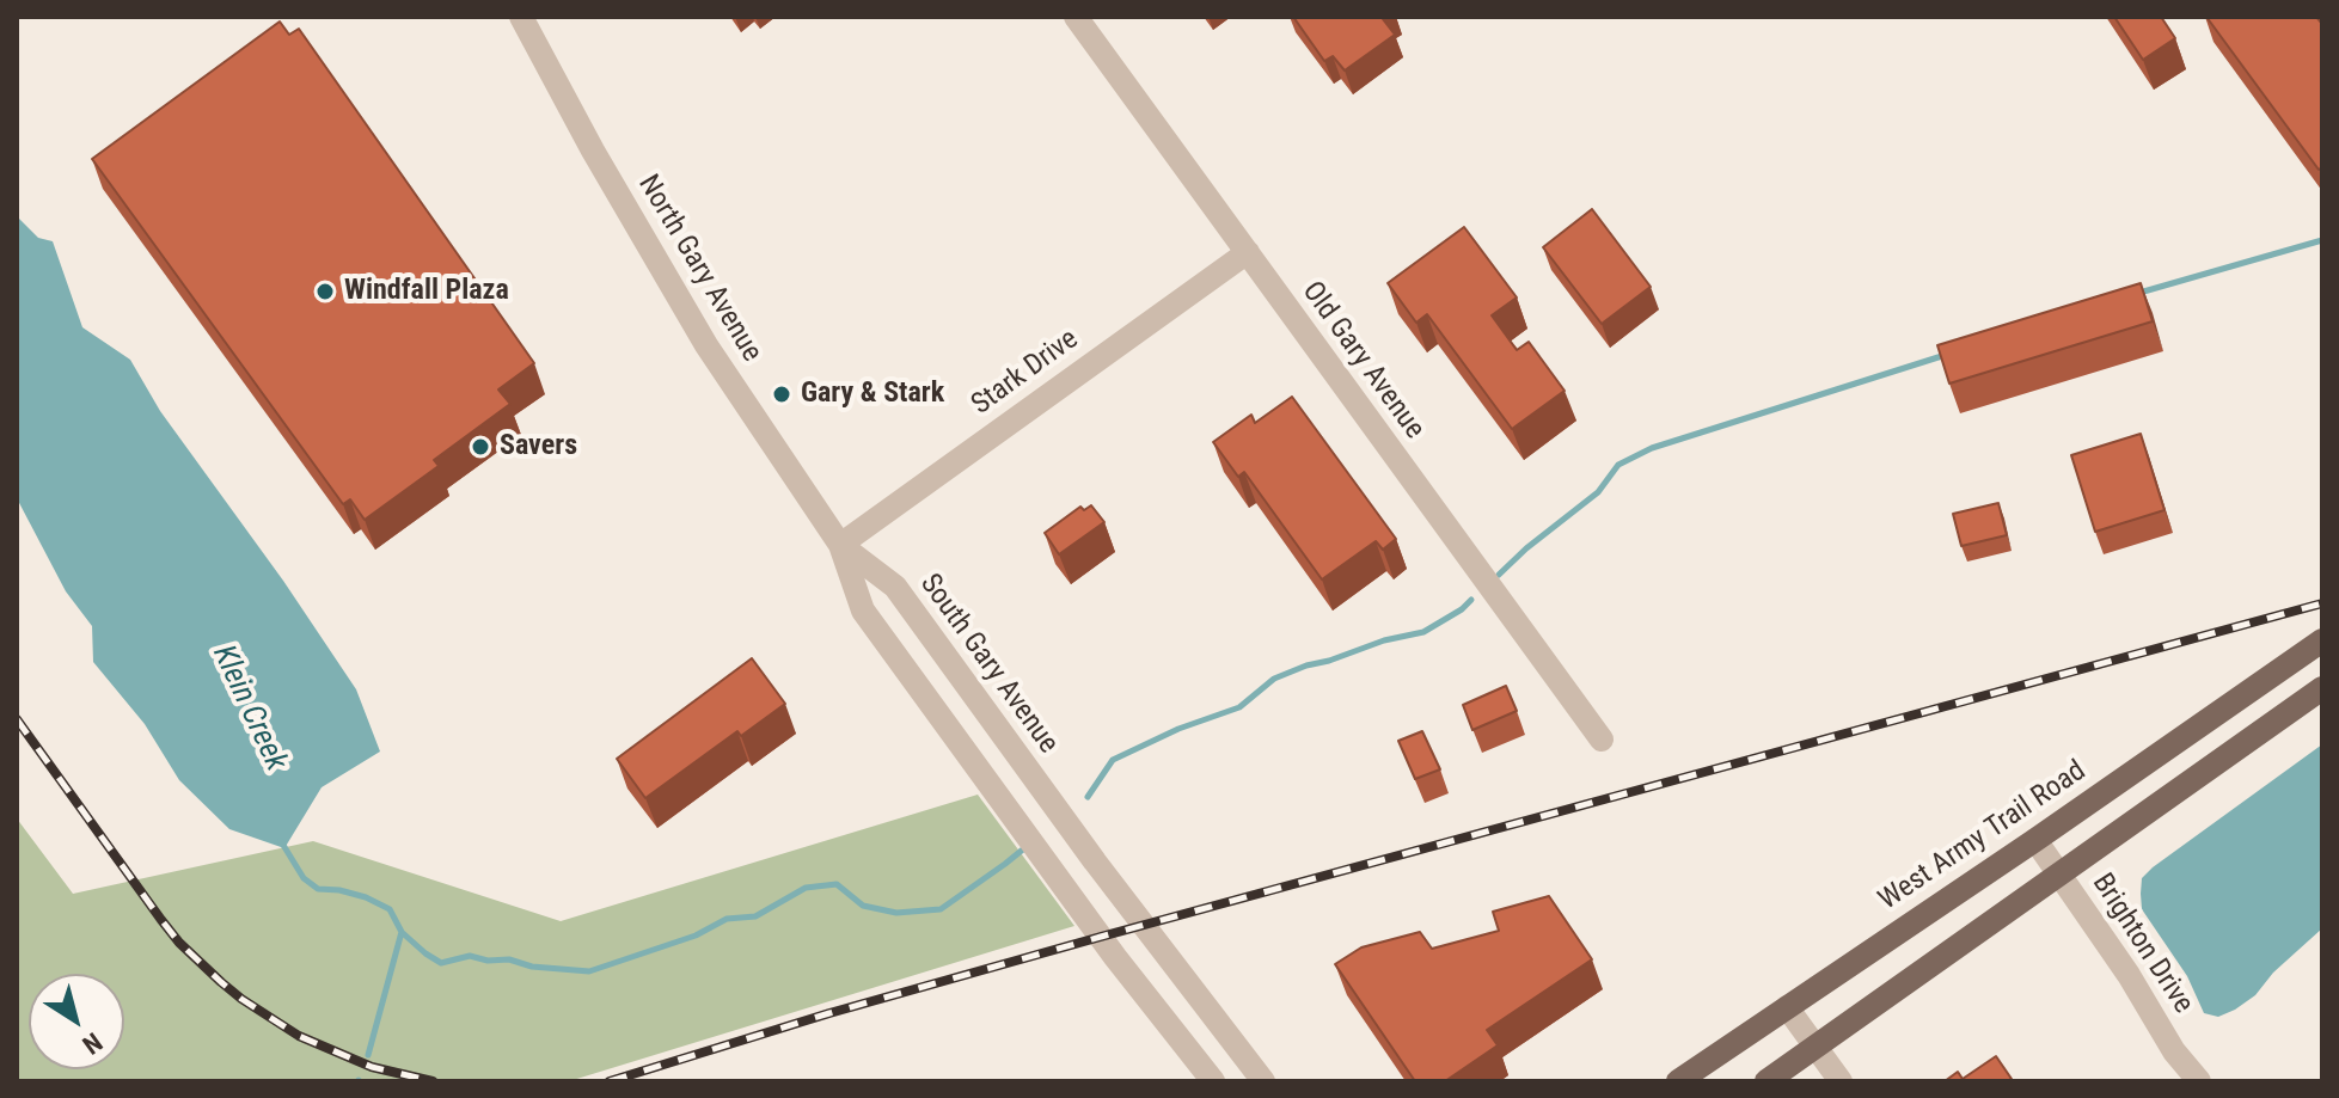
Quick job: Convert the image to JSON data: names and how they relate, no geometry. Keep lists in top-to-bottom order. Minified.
{"streets":{"main road":["West Army Trail Road"],"street":["North Gary Avenue","Old Gary Avenue","Stark Drive","South Gary Avenue","Brighton Drive"]},"crossings":[["North Gary Avenue","Stark Drive"],["North Gary Avenue","South Gary Avenue"],["Old Gary Avenue","Stark Drive"],["Stark Drive","South Gary Avenue"],["West Army Trail Road","Brighton Drive"]],"water":["Klein Creek"],"places":["Windfall Plaza","Gary & Stark","Savers"],"north":"bottom right"}
